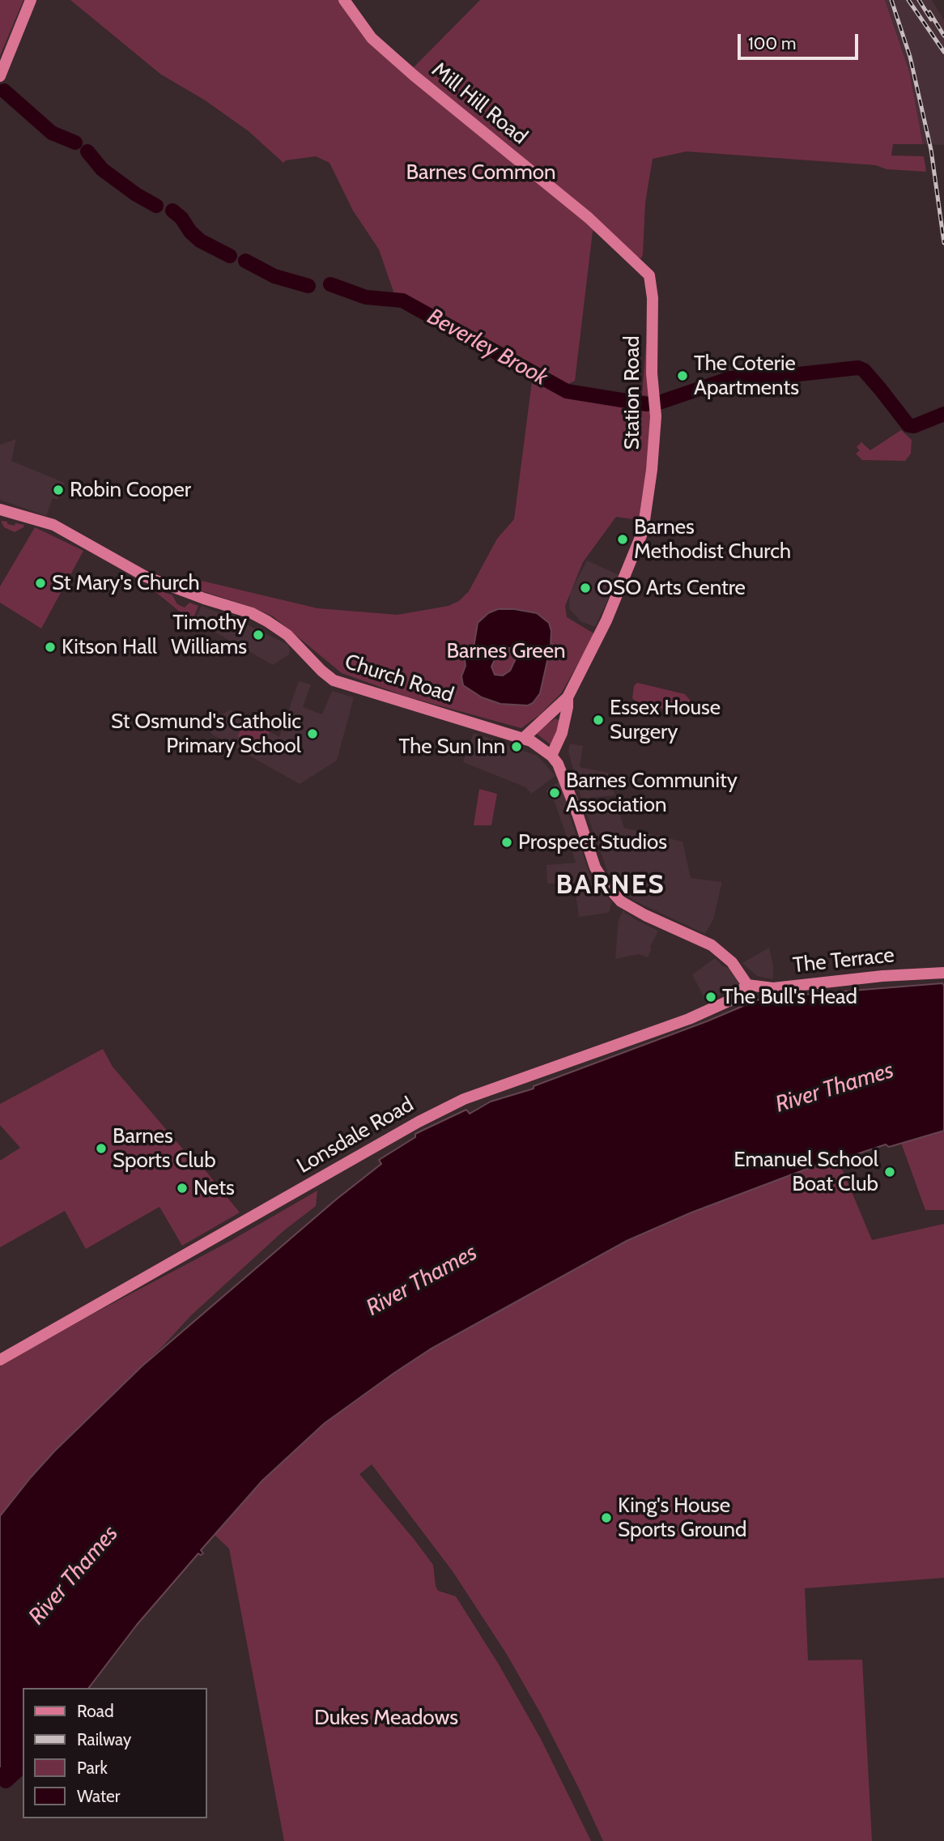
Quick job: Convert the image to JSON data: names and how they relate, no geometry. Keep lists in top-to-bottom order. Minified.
{"streets":{"main road":["Mill Hill Road","Station Road","Church Road","The Terrace","Lonsdale Road"]},"crossings":[["Mill Hill Road","Station Road"],["Station Road","Church Road"],["The Terrace","Lonsdale Road"]],"districts":["BARNES"],"water":["Beverley Brook","River Thames"],"parks":["Barnes Common","Barnes Green","Dukes Meadows"],"places":["The Coterie Apartments","Robin Cooper","Barnes Methodist Church","St Mary's Church","OSO Arts Centre","Timothy Williams","Kitson Hall","Essex House Surgery","St Osmund's Catholic Primary School","The Sun Inn","Barnes Community Association","Prospect Studios","The Bull's Head","Barnes Sports Club","Emanuel School Boat Club","Nets","King's House Sports Ground"],"legend":["Road","Railway","Park","Water"],"scale_bar":"100 m"}
